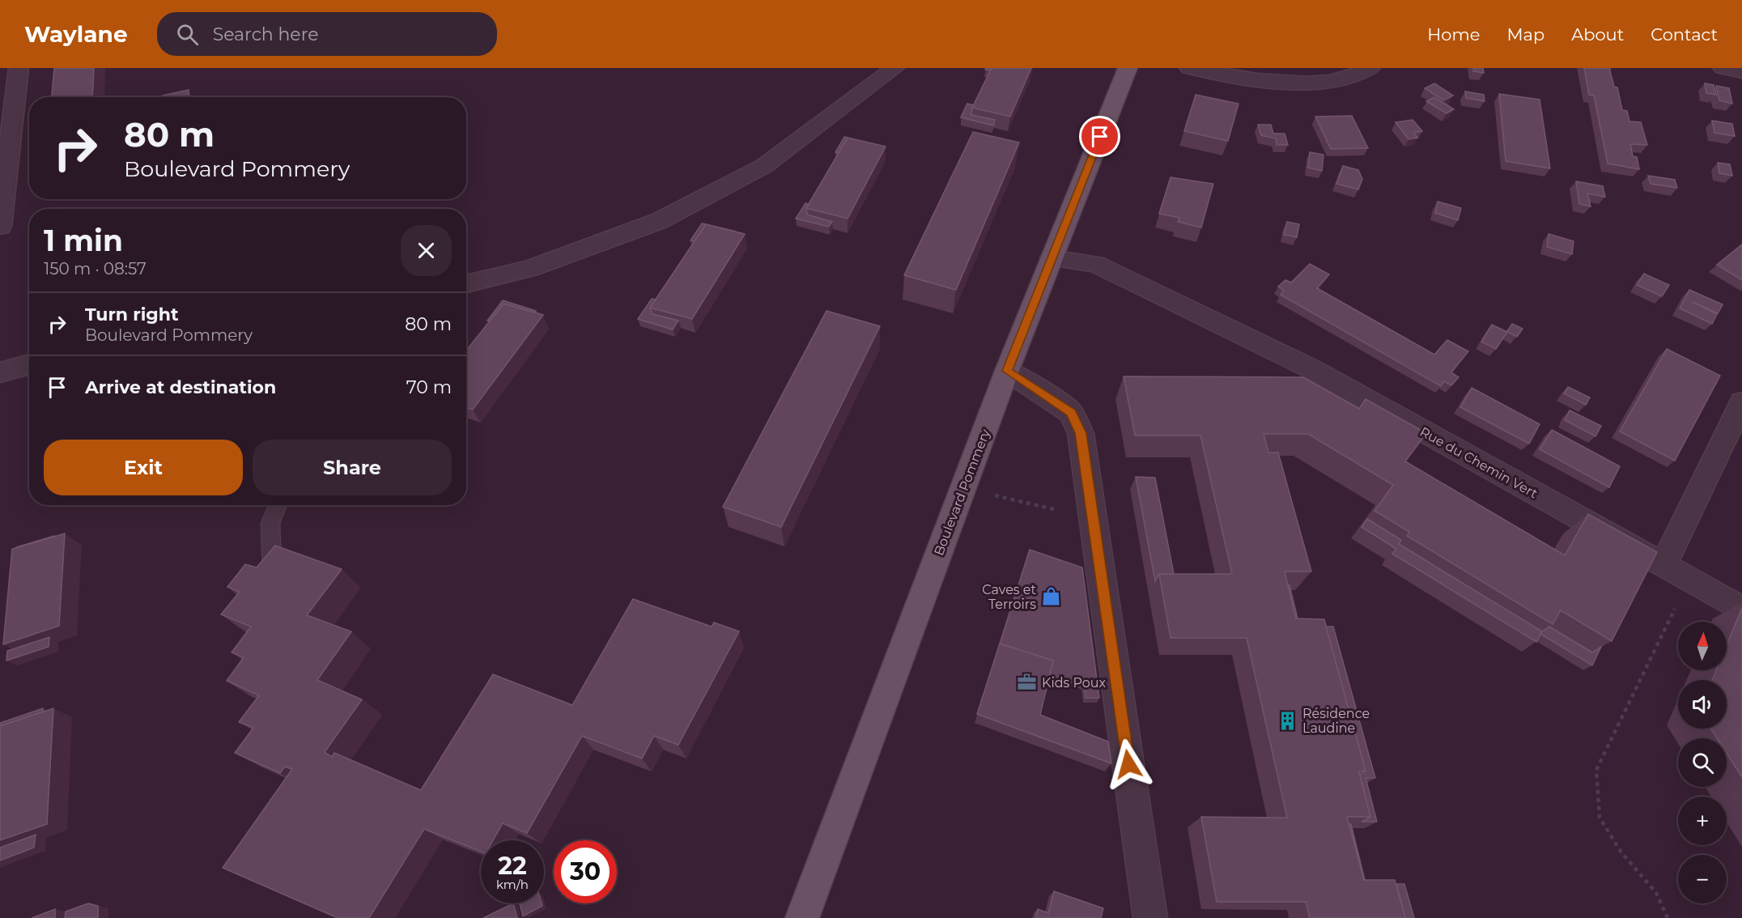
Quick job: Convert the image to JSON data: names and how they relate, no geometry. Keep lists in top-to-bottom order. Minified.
{"streets":{"main road":["Boulevard Pommery"],"street":["Rue du Chemin Vert"]},"crossings":[["Rue du Chemin Vert","Boulevard Pommery"]],"places":{"shop":["Caves et Terroirs"],"office":["Kids Poux"],"building":["Résidence Laudine"]},"north":"top","page":{"header":"Waylane","search":"Search here","nav":["Home","Map","About","Contact"],"turn":["80 m","Boulevard Pommery"],"heading":["1 min","150 m · 08:57"],"list":[{"name":"Turn right","note":"Boulevard Pommery","value":"80 m"},{"name":"Arrive at destination","value":"70 m"}],"buttons":["Exit","Share"],"map_buttons":["+","−"],"speed":"22 km/h","limit":"30"}}
